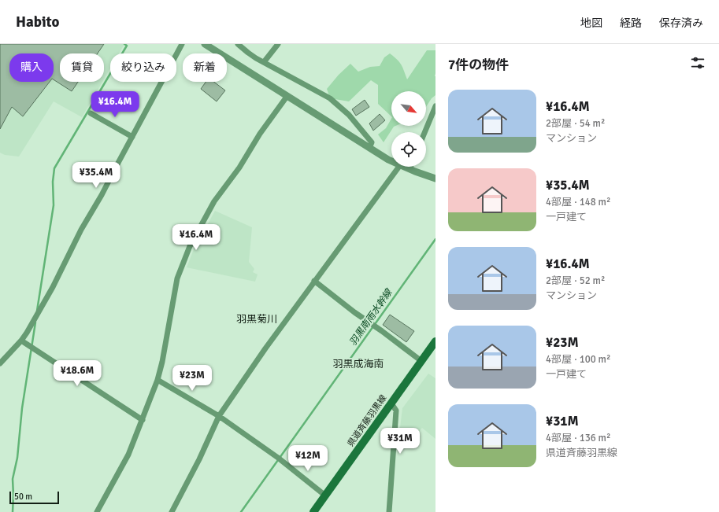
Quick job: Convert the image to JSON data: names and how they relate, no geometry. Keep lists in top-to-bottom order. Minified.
{"streets":{"main road":["県道斉藤羽黒線"]},"districts":["羽黒菊川","羽黒成海南"],"water":["羽黒南雨水幹線"],"scale_bar":"50 m","north":"bottom right","page":{"header":"Habito","nav":["地図","経路","保存済み"],"heading":"7件の物件","chip":["購入","賃貸","絞り込み","新着"],"list":[{"name":"¥16.4M","note":"2部屋 · 54 m² · マンション"},{"name":"¥35.4M","note":"4部屋 · 148 m² · 一戸建て"},{"name":"¥16.4M","note":"2部屋 · 52 m² · マンション"},{"name":"¥23M","note":"4部屋 · 100 m² · 一戸建て"},{"name":"¥31M","note":"4部屋 · 136 m² · 県道斉藤羽黒線"}],"price":["¥16.4M","¥35.4M","¥16.4M","¥18.6M","¥23M","¥31M","¥12M"],"scale":"50 m"}}
